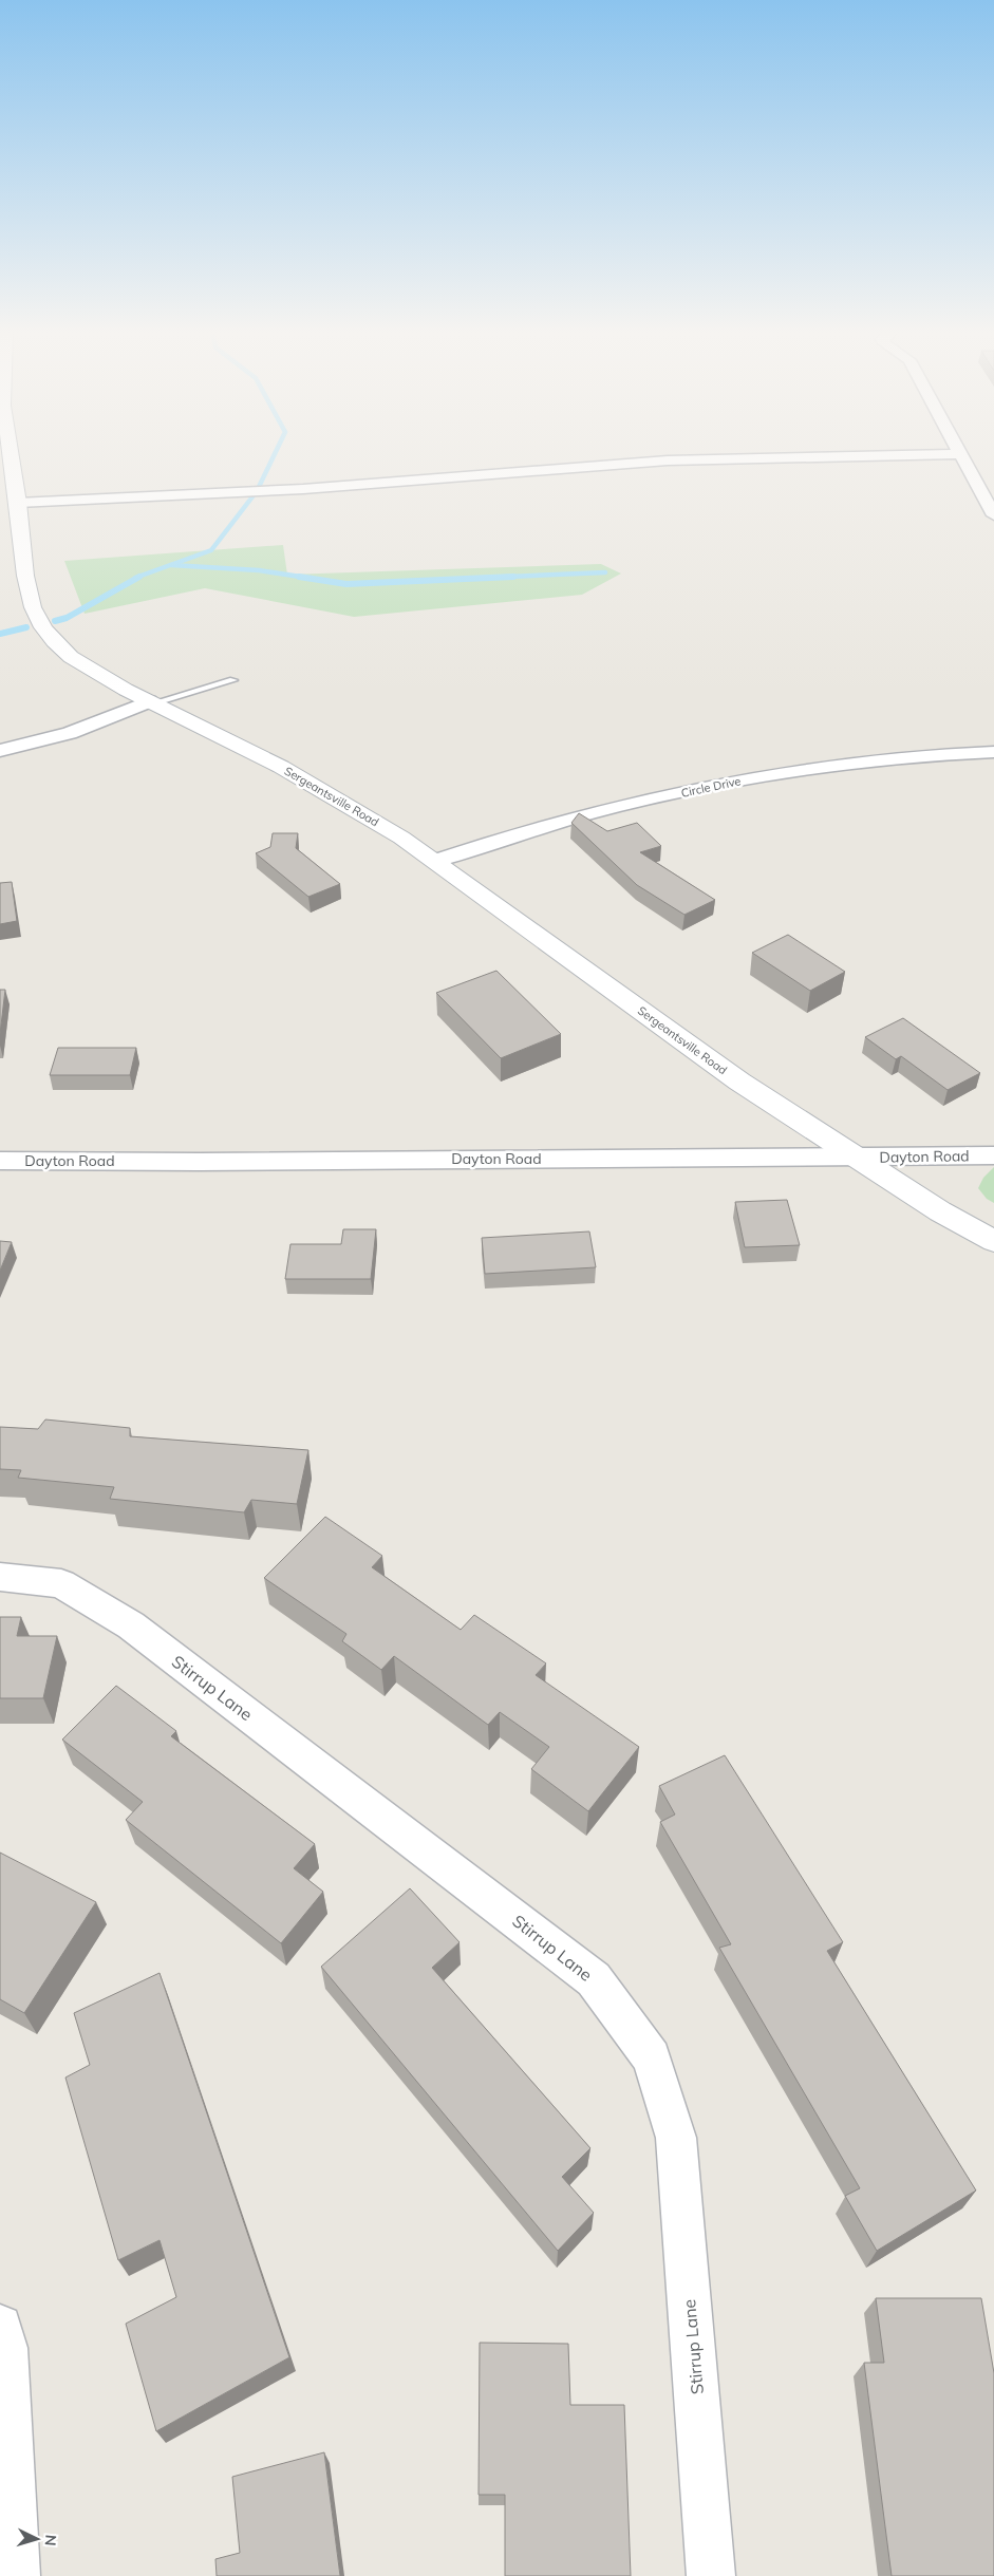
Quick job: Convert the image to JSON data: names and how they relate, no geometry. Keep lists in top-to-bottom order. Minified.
{"streets":{"main road":["Sergeantsville Road"],"street":["Circle Drive","Dayton Road","Stirrup Lane"]},"crossings":[["Circle Drive","Sergeantsville Road"],["Sergeantsville Road","Dayton Road"]],"north":"right"}
